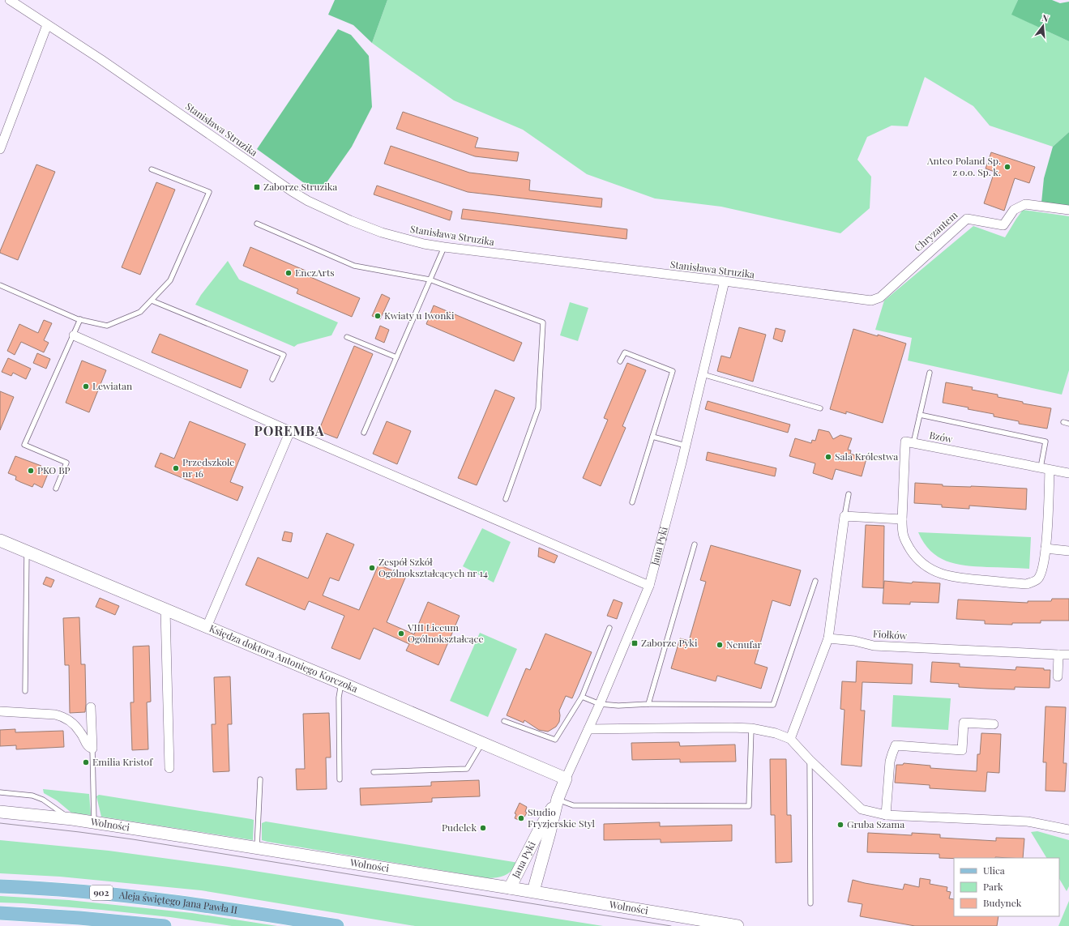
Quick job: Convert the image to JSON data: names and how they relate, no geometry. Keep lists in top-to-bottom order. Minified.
{"streets":{"main road":["902","Aleja świętego Jana Pawła II"],"street":["Stanisława Struzika","Chryzantem","Bzów","Jana Pyki","Fiołków","Księdza doktora Antoniego Korczoka","Wolności"]},"crossings":[["Stanisława Struzika","Chryzantem"],["Stanisława Struzika","Jana Pyki"],["Jana Pyki","Księdza doktora Antoniego Korczoka"],["Jana Pyki","Wolności"]],"districts":["POREMBA"],"places":{"other":["Anteo Poland Sp. z o.o. Sp. k.","EnczArts","Kwiaty u Iwonki","Lewiatan","Sala Królestwa","Przedszkole nr 16","PKO BP","Zespół Szkół Ogólnokształcących nr 14","VIII Liceum Ogólnokształcące","Nenufar","Emilia Kristof","Studio Fryzjerskie Styl","Gruba Szama","Pudelek"],"transit":["Zaborze Struzika","Zaborze Pyki"]},"legend":["Ulica","Park","Budynek"],"north":"top"}
